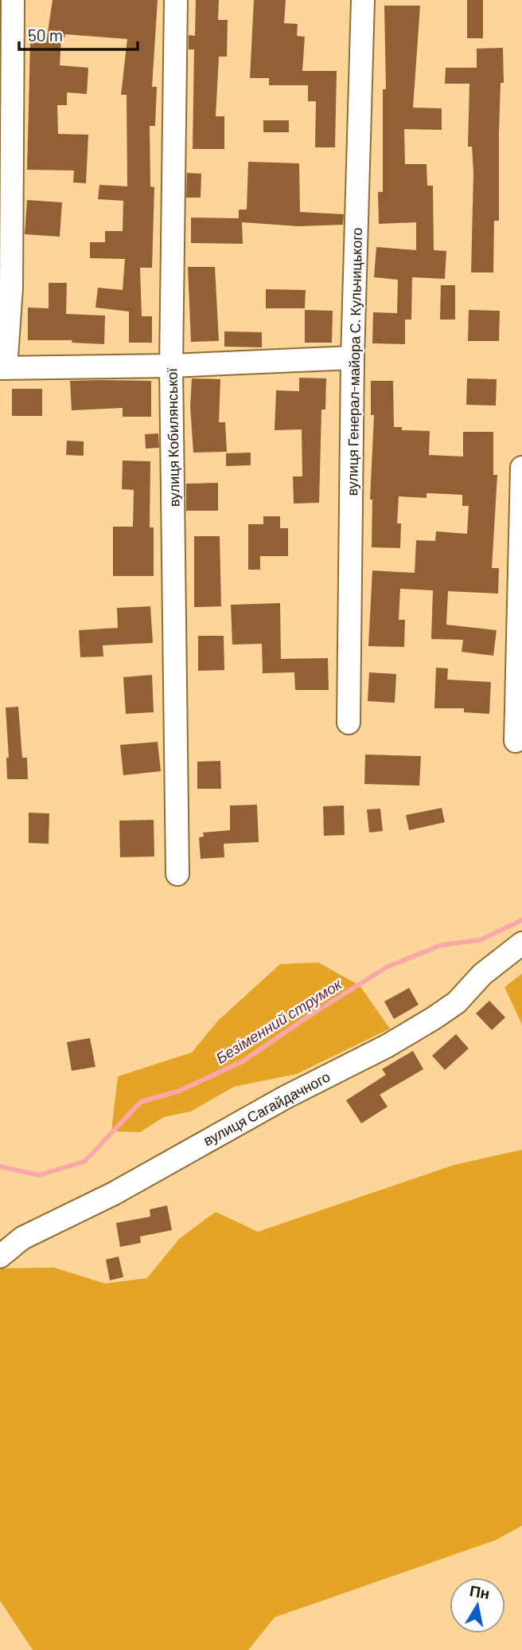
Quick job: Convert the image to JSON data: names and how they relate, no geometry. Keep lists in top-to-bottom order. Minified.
{"streets":{"street":["вулиця Генерал-майора С. Кульчицького","вулиця Кобилянської","вулиця Сагайдачного"]},"water":["Безіменний струмок"],"scale_bar":"50 m","north":"top"}
